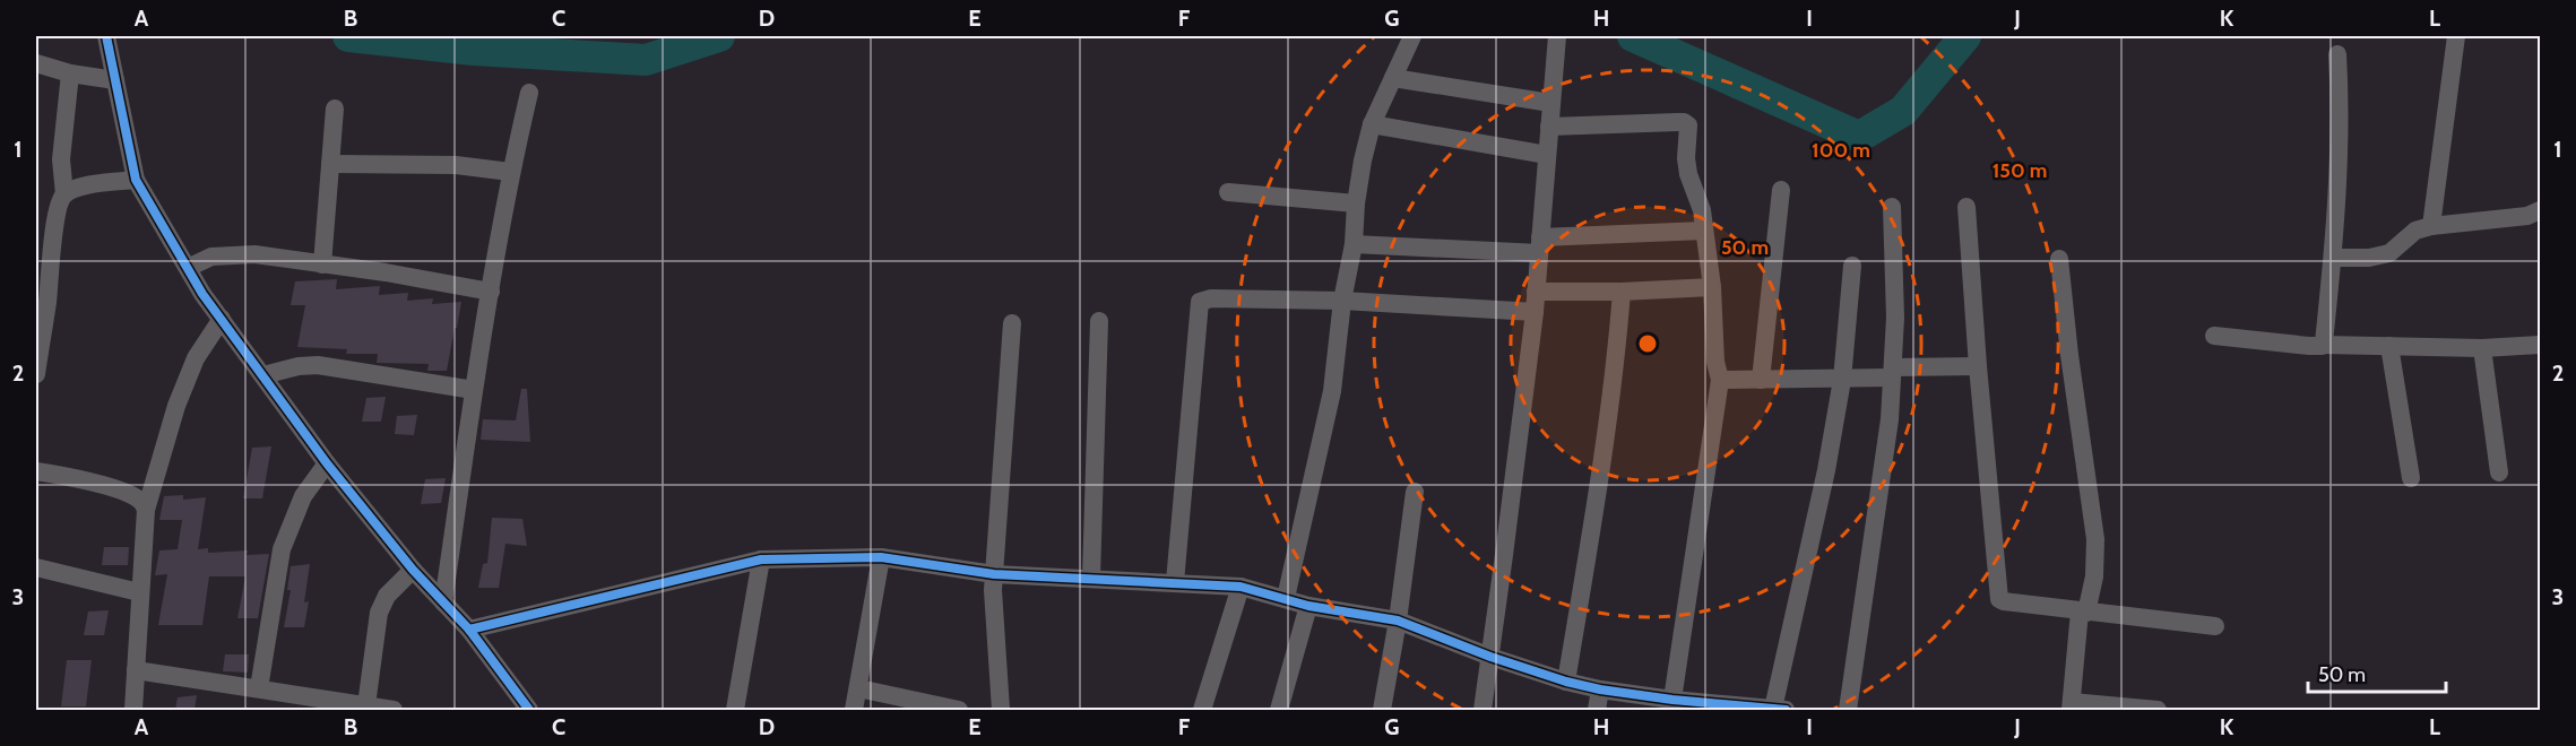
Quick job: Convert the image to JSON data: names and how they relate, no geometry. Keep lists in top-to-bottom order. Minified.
{"scale_bar":"50 m","grid":{"columns":["A","B","C","D","E","F","G","H","I","J","K","L"],"rows":["1","2","3"]},"rings":["100 m","150 m","50 m"]}
